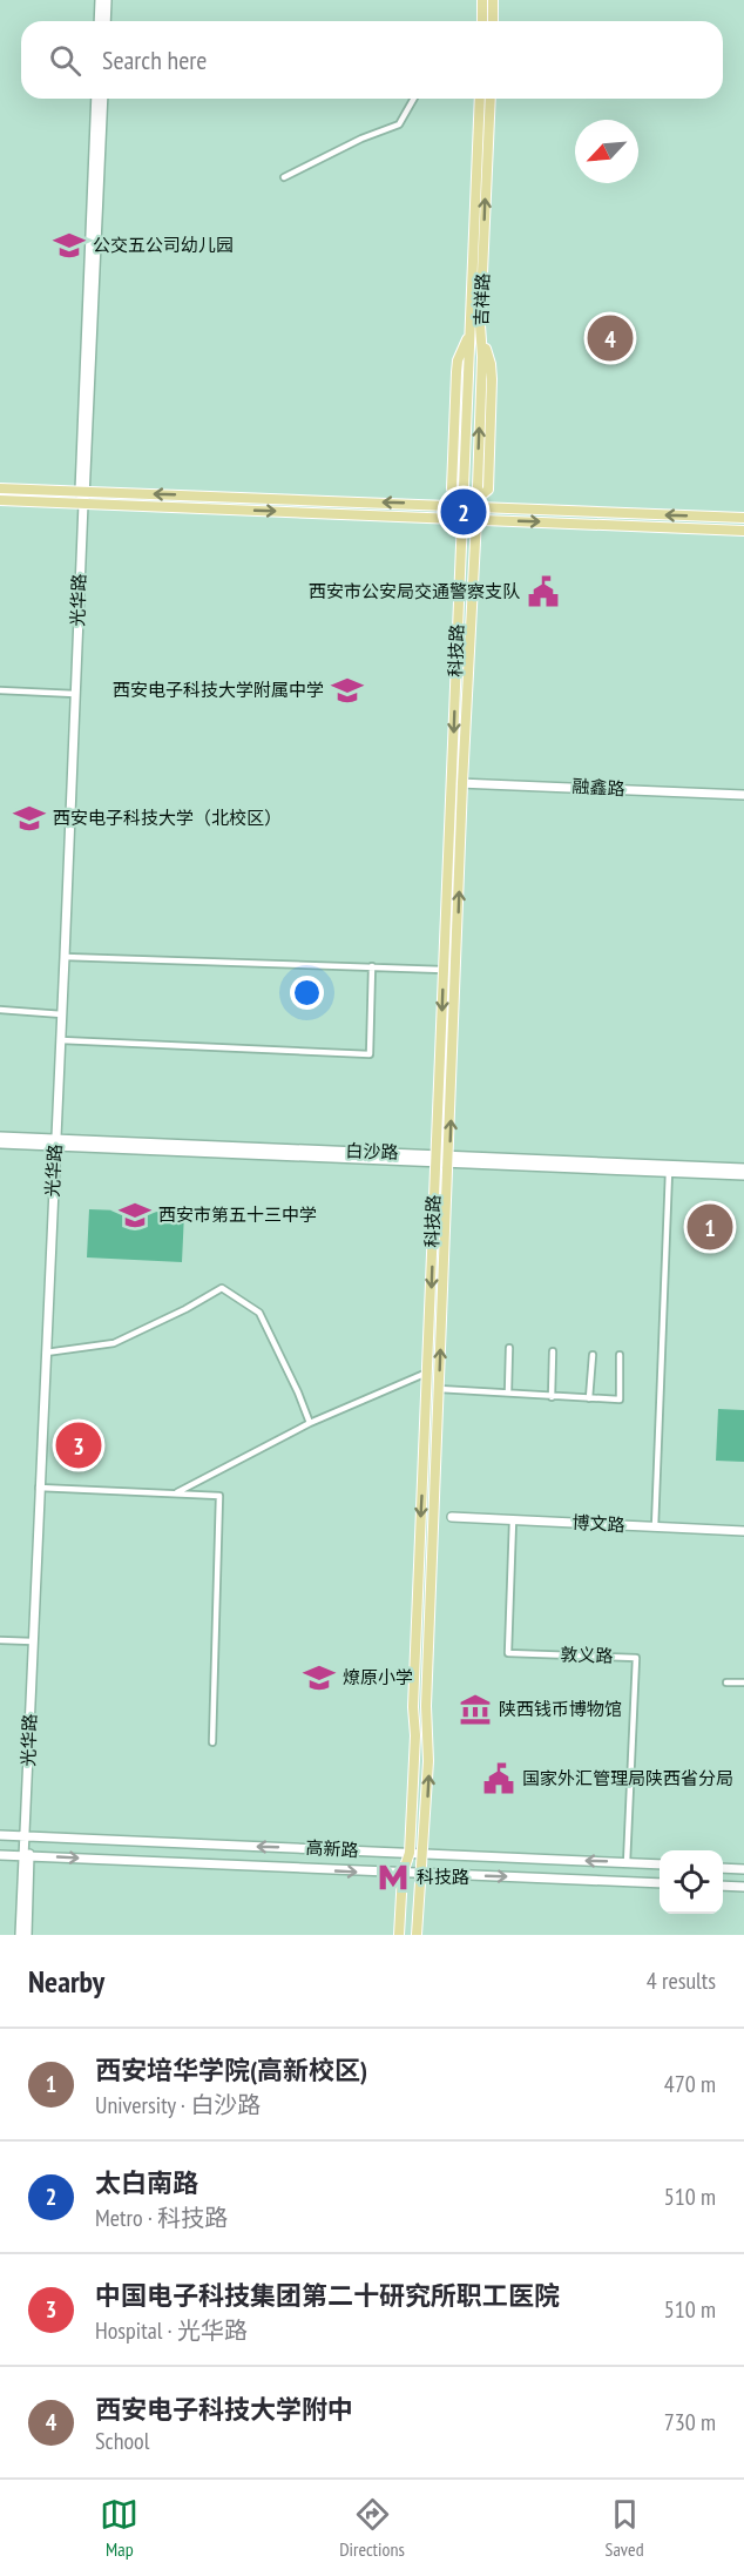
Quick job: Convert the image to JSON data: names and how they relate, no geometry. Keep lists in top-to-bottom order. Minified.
{"streets":{"main road":["吉祥路","科技路"],"street":["光华路","融鑫路","白沙路","博文路","敦义路","高新路"]},"crossings":[["吉祥路","科技路"],["光华路","白沙路"],["光华路","高新路"],["科技路","融鑫路"],["科技路","白沙路"],["科技路","高新路"],["博文路","敦义路"],["敦义路","高新路"]],"places":{"school or university":["公交五公司幼儿园","西安电子科技大学附属中学","西安电子科技大学（北校区）","西安市第五十三中学","燎原小学"],"public building":["西安市公安局交通警察支队","国家外汇管理局陕西省分局"],"museum":["陕西钱币博物馆"],"metro station":["科技路"]},"north":"bottom left","page":{"search":"Search here","pins":["4","2","1","3"],"heading":["Nearby","4 results"],"list":[{"mark":"1","name":"西安培华学院(高新校区)","note":"University · 白沙路","value":"470 m"},{"mark":"2","name":"太白南路","note":"Metro · 科技路","value":"510 m"},{"mark":"3","name":"中国电子科技集团第二十研究所职工医院","note":"Hospital · 光华路","value":"510 m"},{"mark":"4","name":"西安电子科技大学附中","note":"School","value":"730 m"}],"nav":["Map","Directions","Saved"]}}
